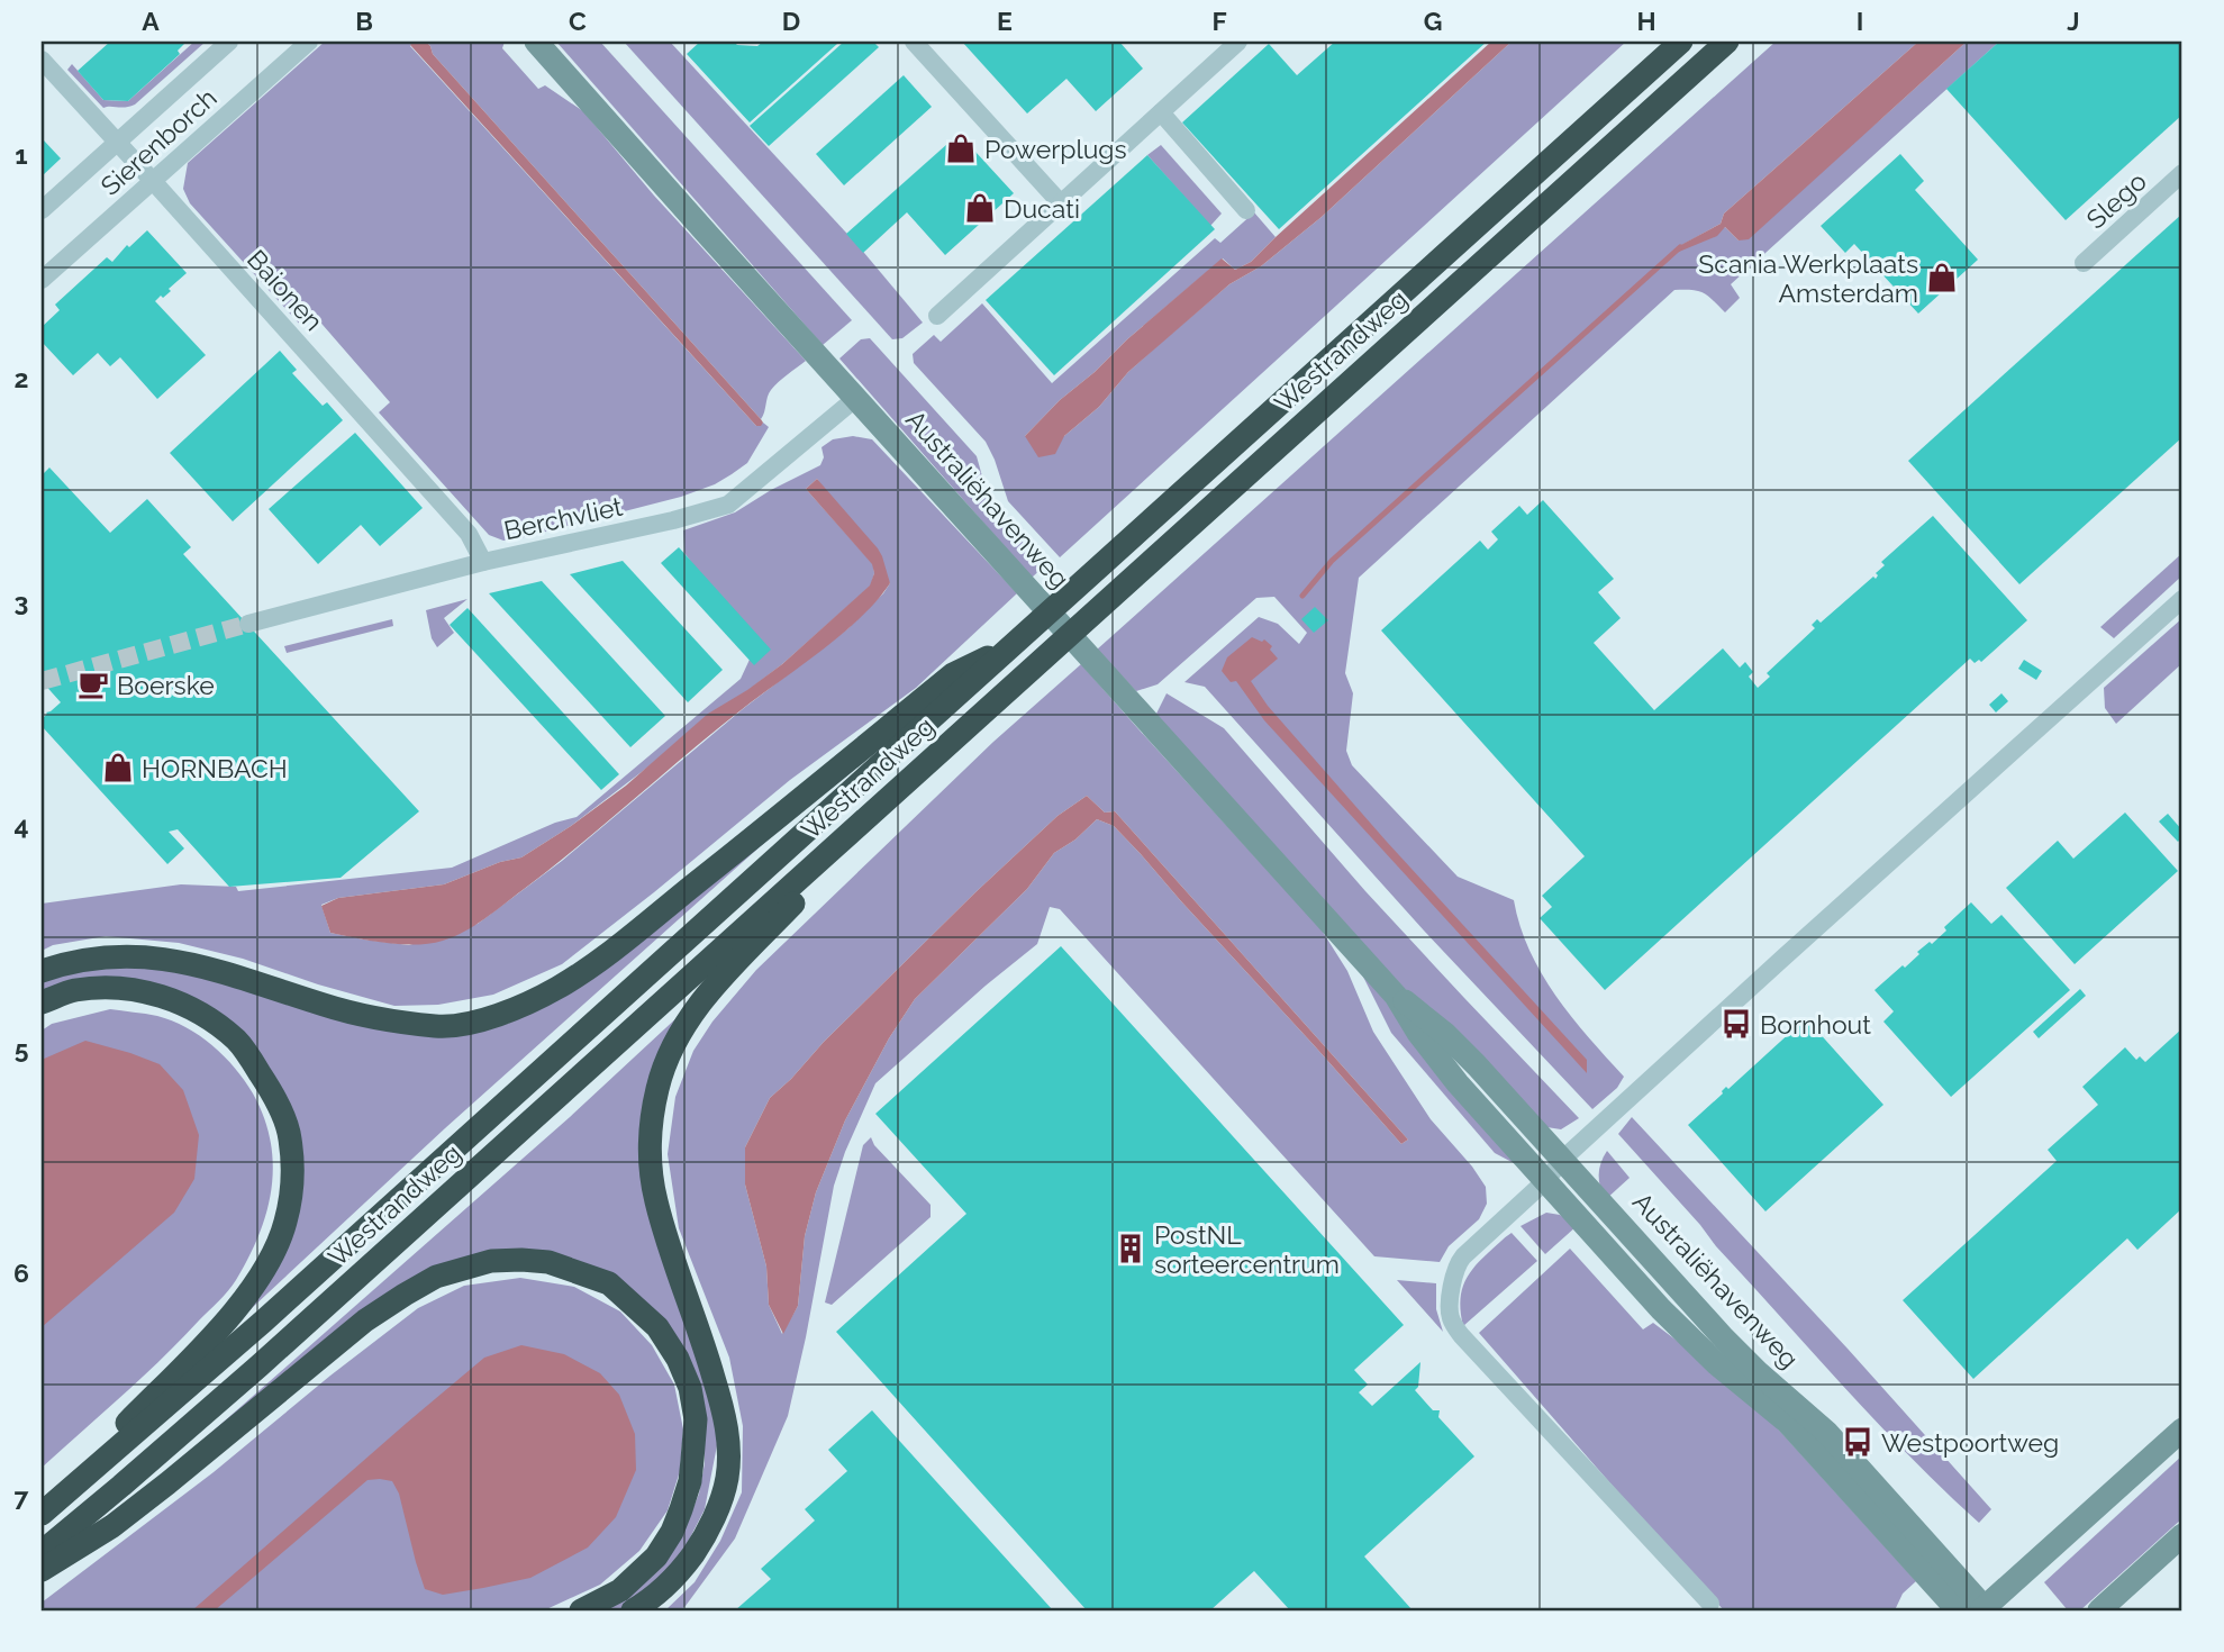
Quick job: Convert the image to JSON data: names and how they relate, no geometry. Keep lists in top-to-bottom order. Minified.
{"streets":{"highway":["Westrandweg"],"street":["Sierenborch","Slego","Baionen","Australiëhavenweg","Berchvliet"]},"crossings":[["Sierenborch","Baionen"],["Baionen","Berchvliet"],["Australiëhavenweg","Berchvliet"]],"places":{"shop":["Powerplugs","Ducati","Scania Werkplaats Amsterdam","HORNBACH"],"cafe":["Boerske"],"bus stop":["Bornhout","Westpoortweg"],"building":["PostNL sorteercentrum"]},"grid":{"columns":["A","B","C","D","E","F","G","H","I","J"],"rows":["1","2","3","4","5","6","7"]}}
